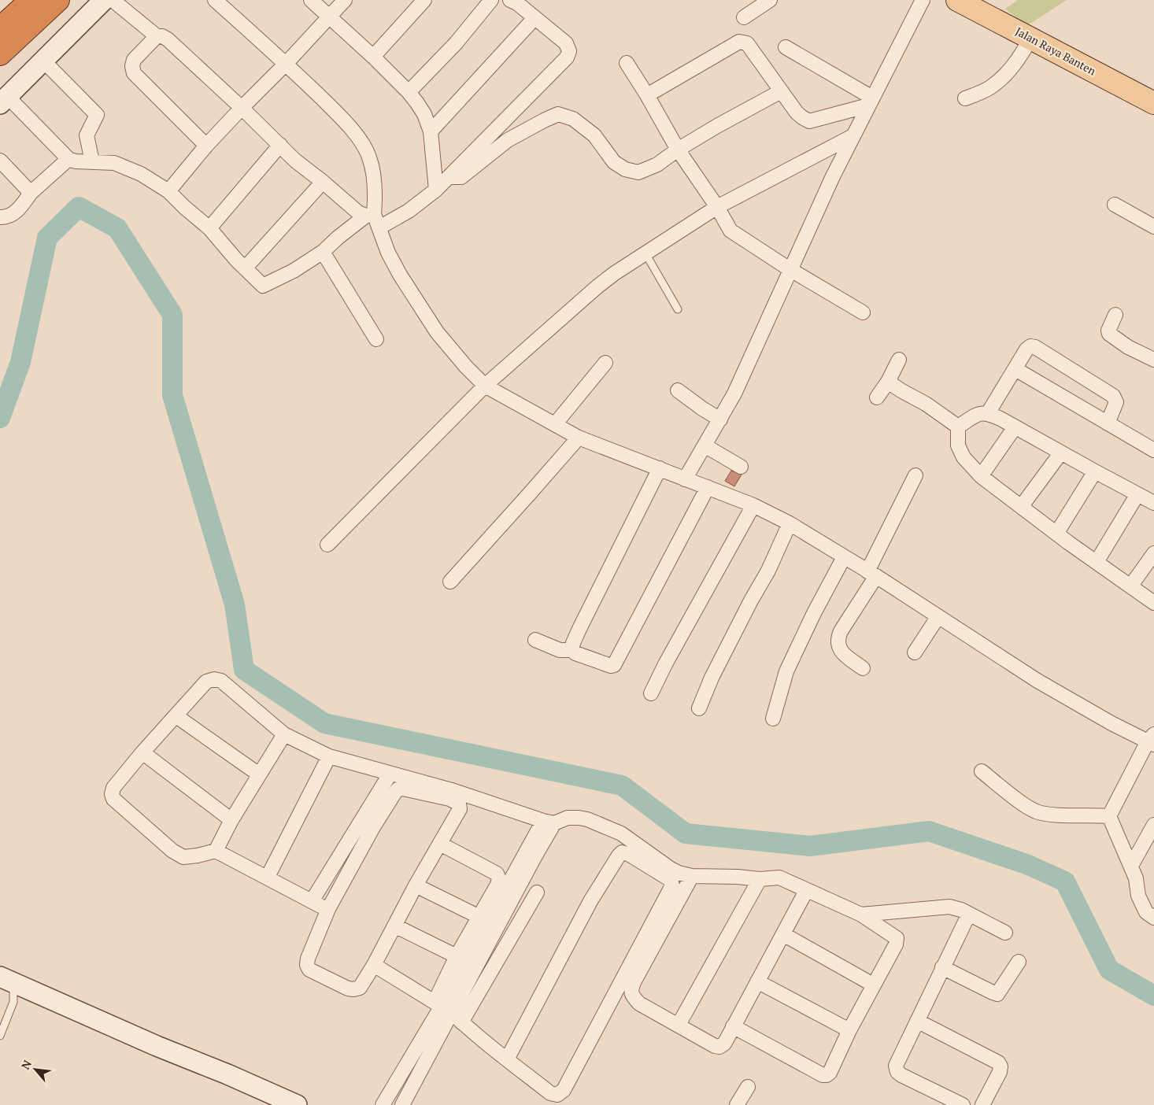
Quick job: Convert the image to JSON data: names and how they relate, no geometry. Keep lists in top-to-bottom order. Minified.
{"streets":{"main road":["Jalan Raya Banten"]},"north":"top left"}
